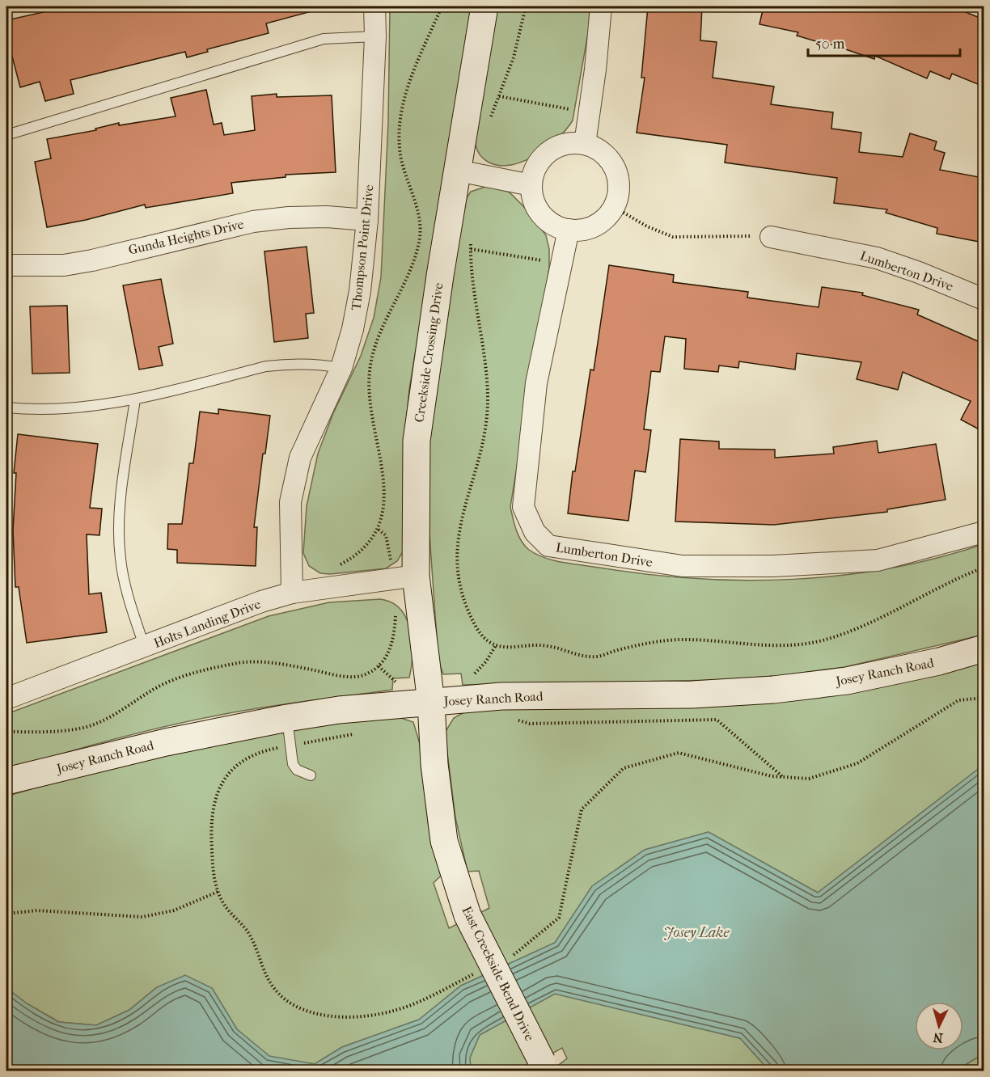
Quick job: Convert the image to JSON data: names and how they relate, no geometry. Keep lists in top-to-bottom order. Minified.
{"streets":{"street":["Gunda Heights Drive","Thompson Point Drive","Lumberton Drive","Creekside Crossing Drive","Holts Landing Drive","Josey Ranch Road","East Creekside Bend Drive"]},"crossings":[["Gunda Heights Drive","Thompson Point Drive"],["Thompson Point Drive","Holts Landing Drive"],["Creekside Crossing Drive","Holts Landing Drive"],["Creekside Crossing Drive","Josey Ranch Road"],["Creekside Crossing Drive","East Creekside Bend Drive"],["Josey Ranch Road","East Creekside Bend Drive"]],"water":["Josey Lake"],"scale_bar":"50 m","north":"bottom"}
